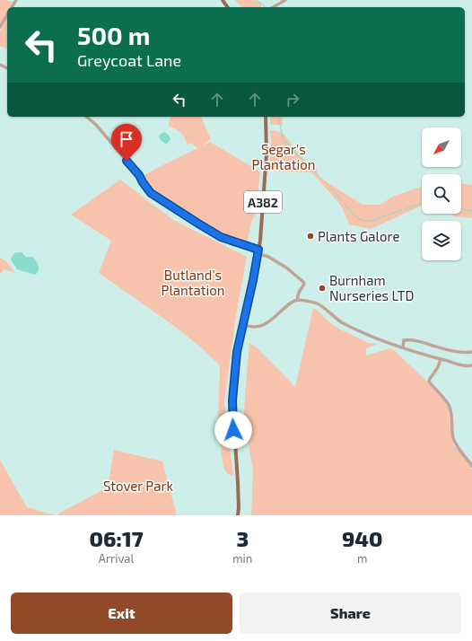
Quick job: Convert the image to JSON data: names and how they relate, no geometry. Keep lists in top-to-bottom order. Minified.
{"streets":{"main road":["A382"]},"parks":["Segar's Plantation","Butland's Plantation","Stover Park"],"places":["Plants Galore","Burnham Nurseries LTD"],"north":"bottom left","page":{"turn":["500 m","Greycoat Lane"],"eta":["06:17","Arrival","3","min","940","m"],"buttons":["Exit","Share"]}}
